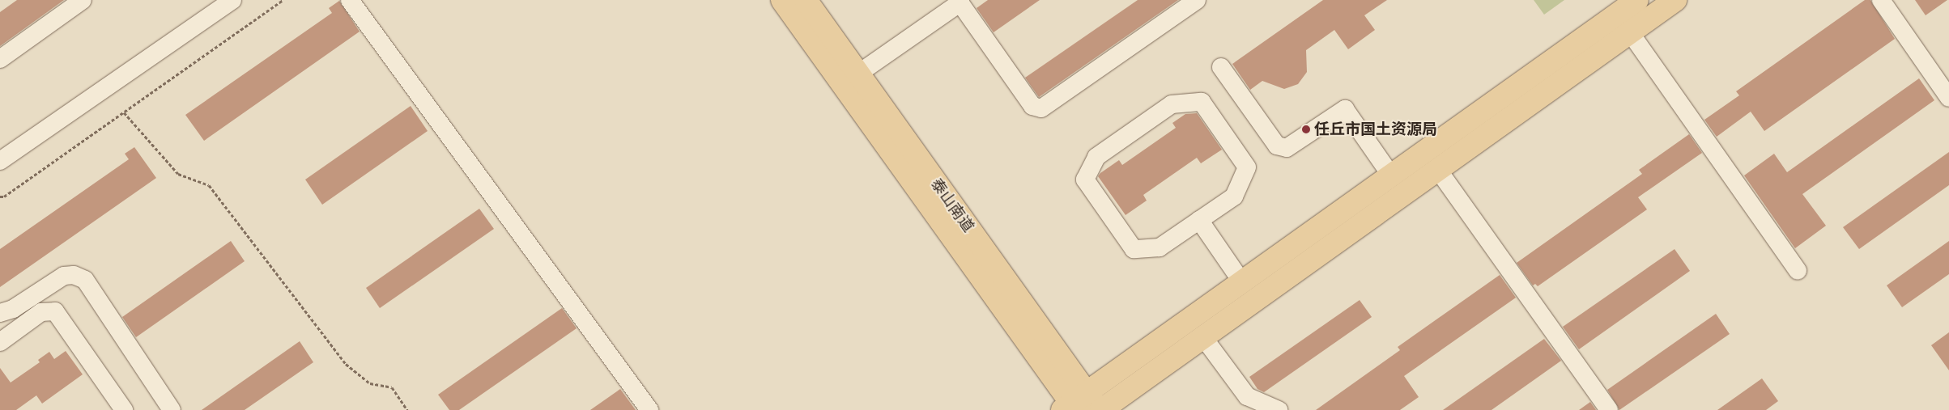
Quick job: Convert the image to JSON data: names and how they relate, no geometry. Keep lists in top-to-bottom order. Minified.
{"streets":{"main road":["泰山南道"]},"places":["任丘市国土资源局"]}
